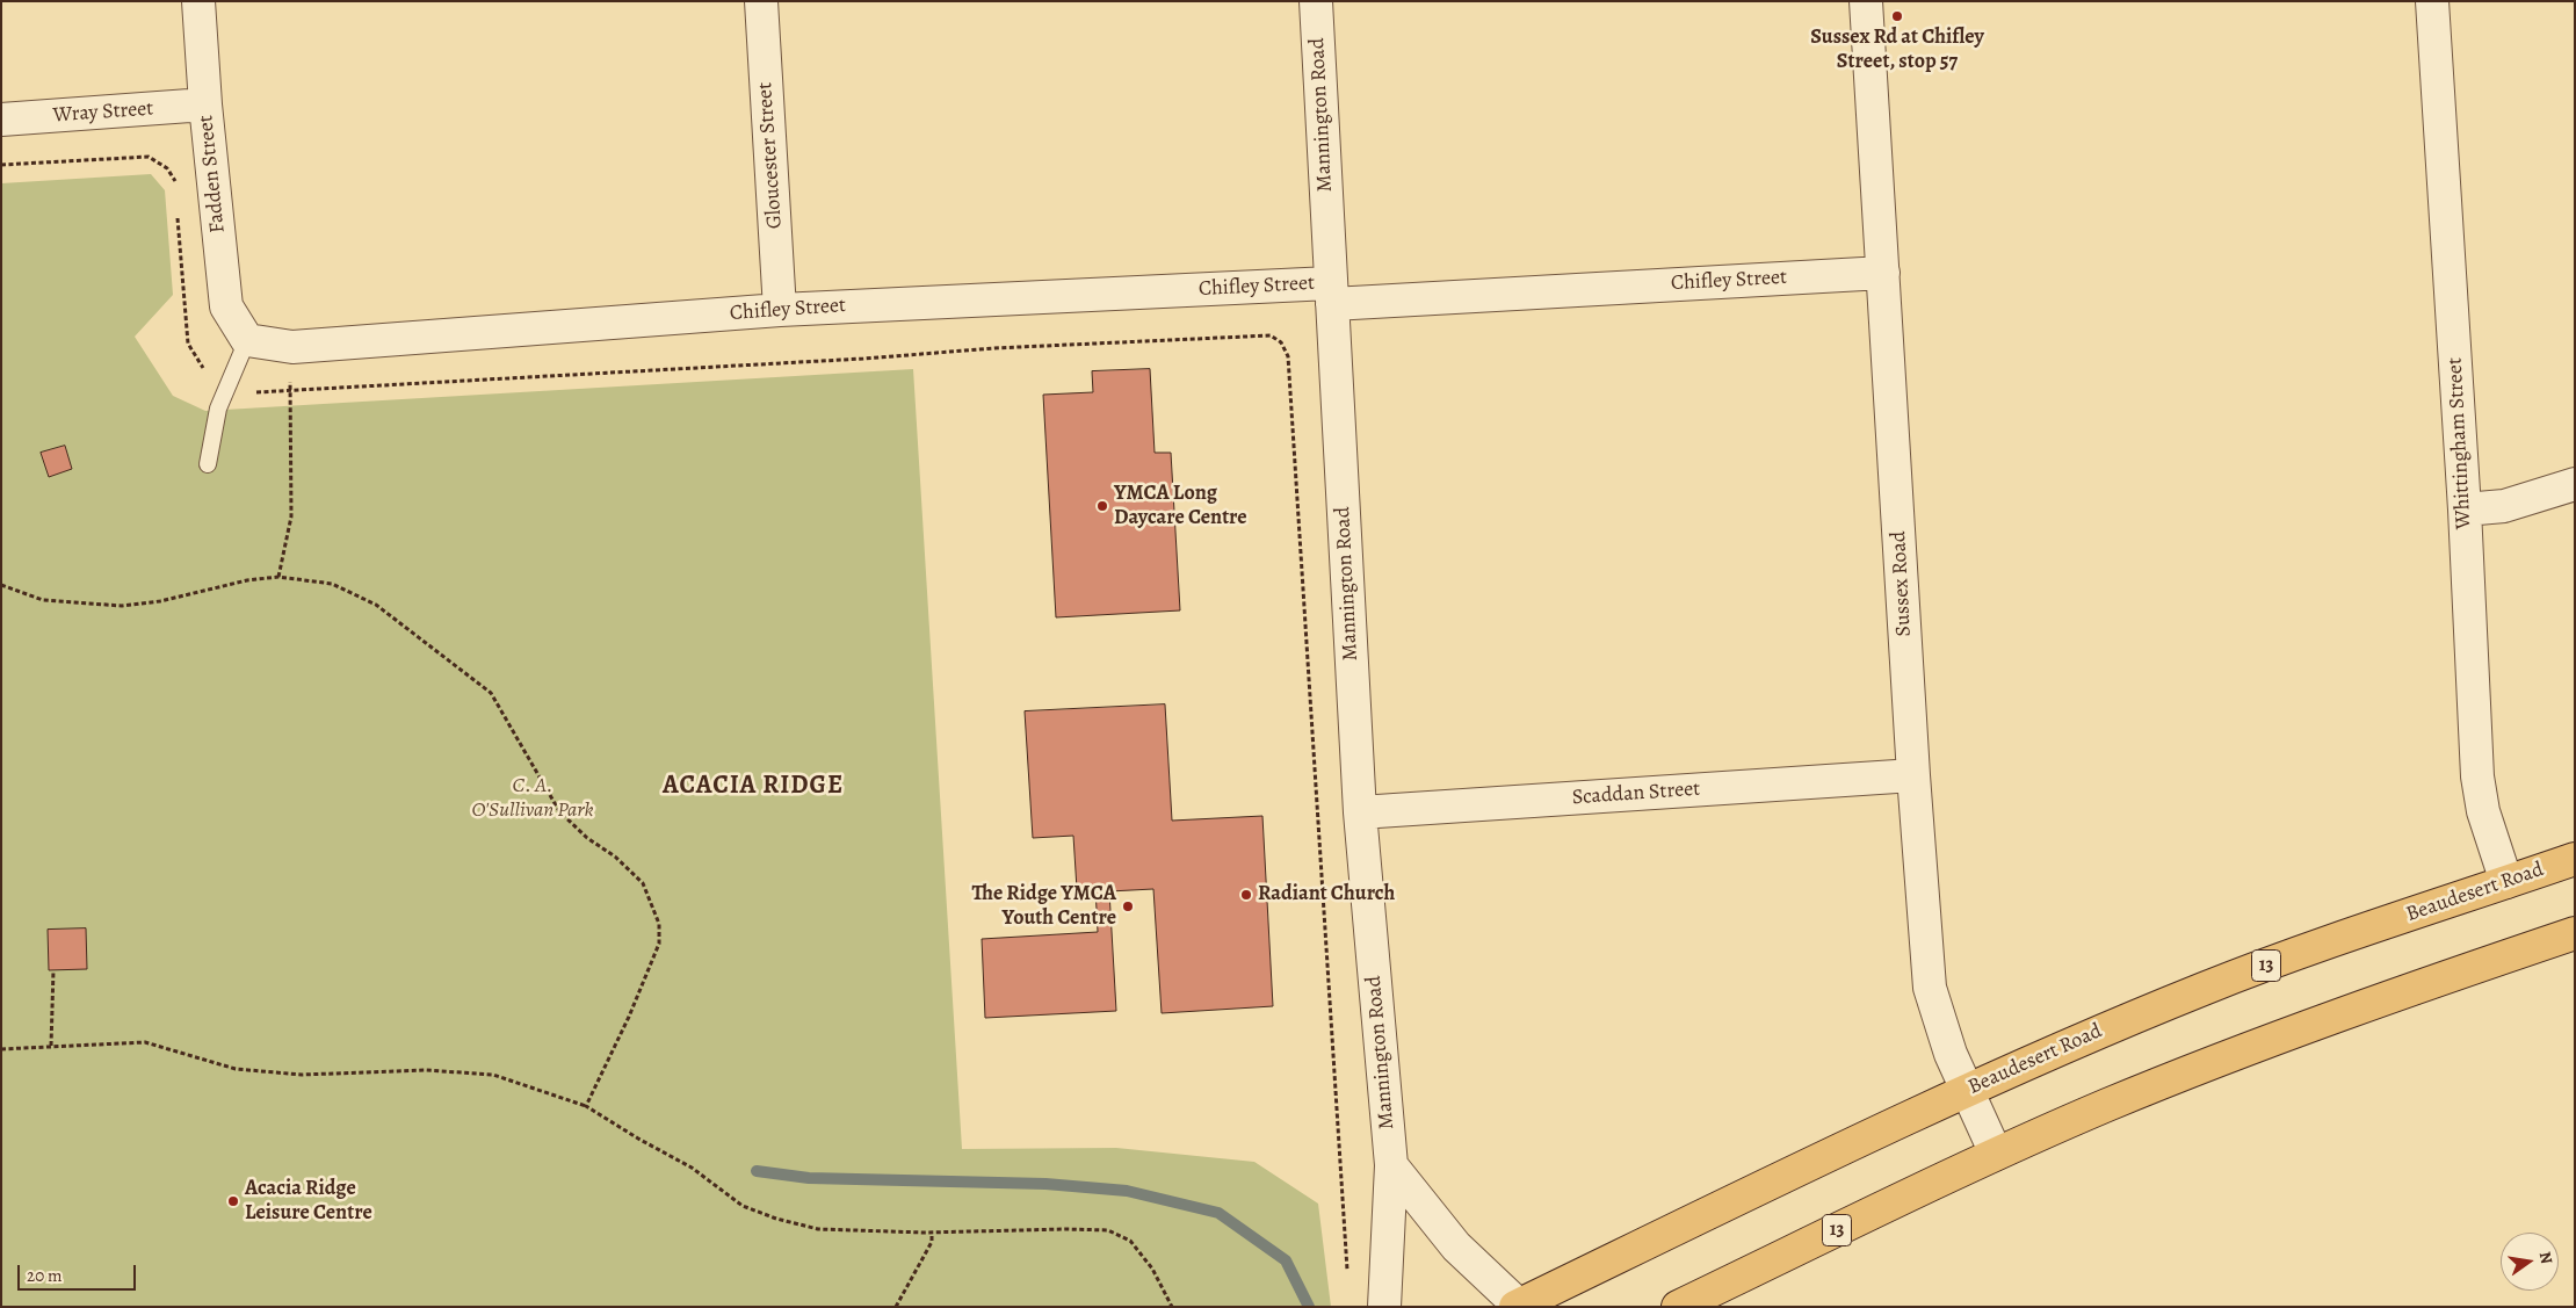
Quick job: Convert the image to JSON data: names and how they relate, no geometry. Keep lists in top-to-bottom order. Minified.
{"streets":{"highway":["Beaudesert Road","13"],"street":["Wray Street","Mannington Road","Gloucester Street","Fadden Street","Chifley Street","Whittingham Street","Sussex Road","Scaddan Street"]},"crossings":[["Wray Street","Fadden Street"],["Mannington Road","Chifley Street"],["Mannington Road","Scaddan Street"],["Gloucester Street","Chifley Street"],["Fadden Street","Chifley Street"],["Chifley Street","Sussex Road"],["Whittingham Street","Beaudesert Road"],["Sussex Road","Scaddan Street"],["Sussex Road","Beaudesert Road"],["Sussex Road","13"]],"districts":["ACACIA RIDGE"],"parks":["C. A. O'Sullivan Park"],"places":["Sussex Rd at Chifley Street, stop 57","YMCA Long Daycare Centre","Radiant Church","The Ridge YMCA Youth Centre","Acacia Ridge Leisure Centre"],"scale_bar":"20 m","north":"right"}
